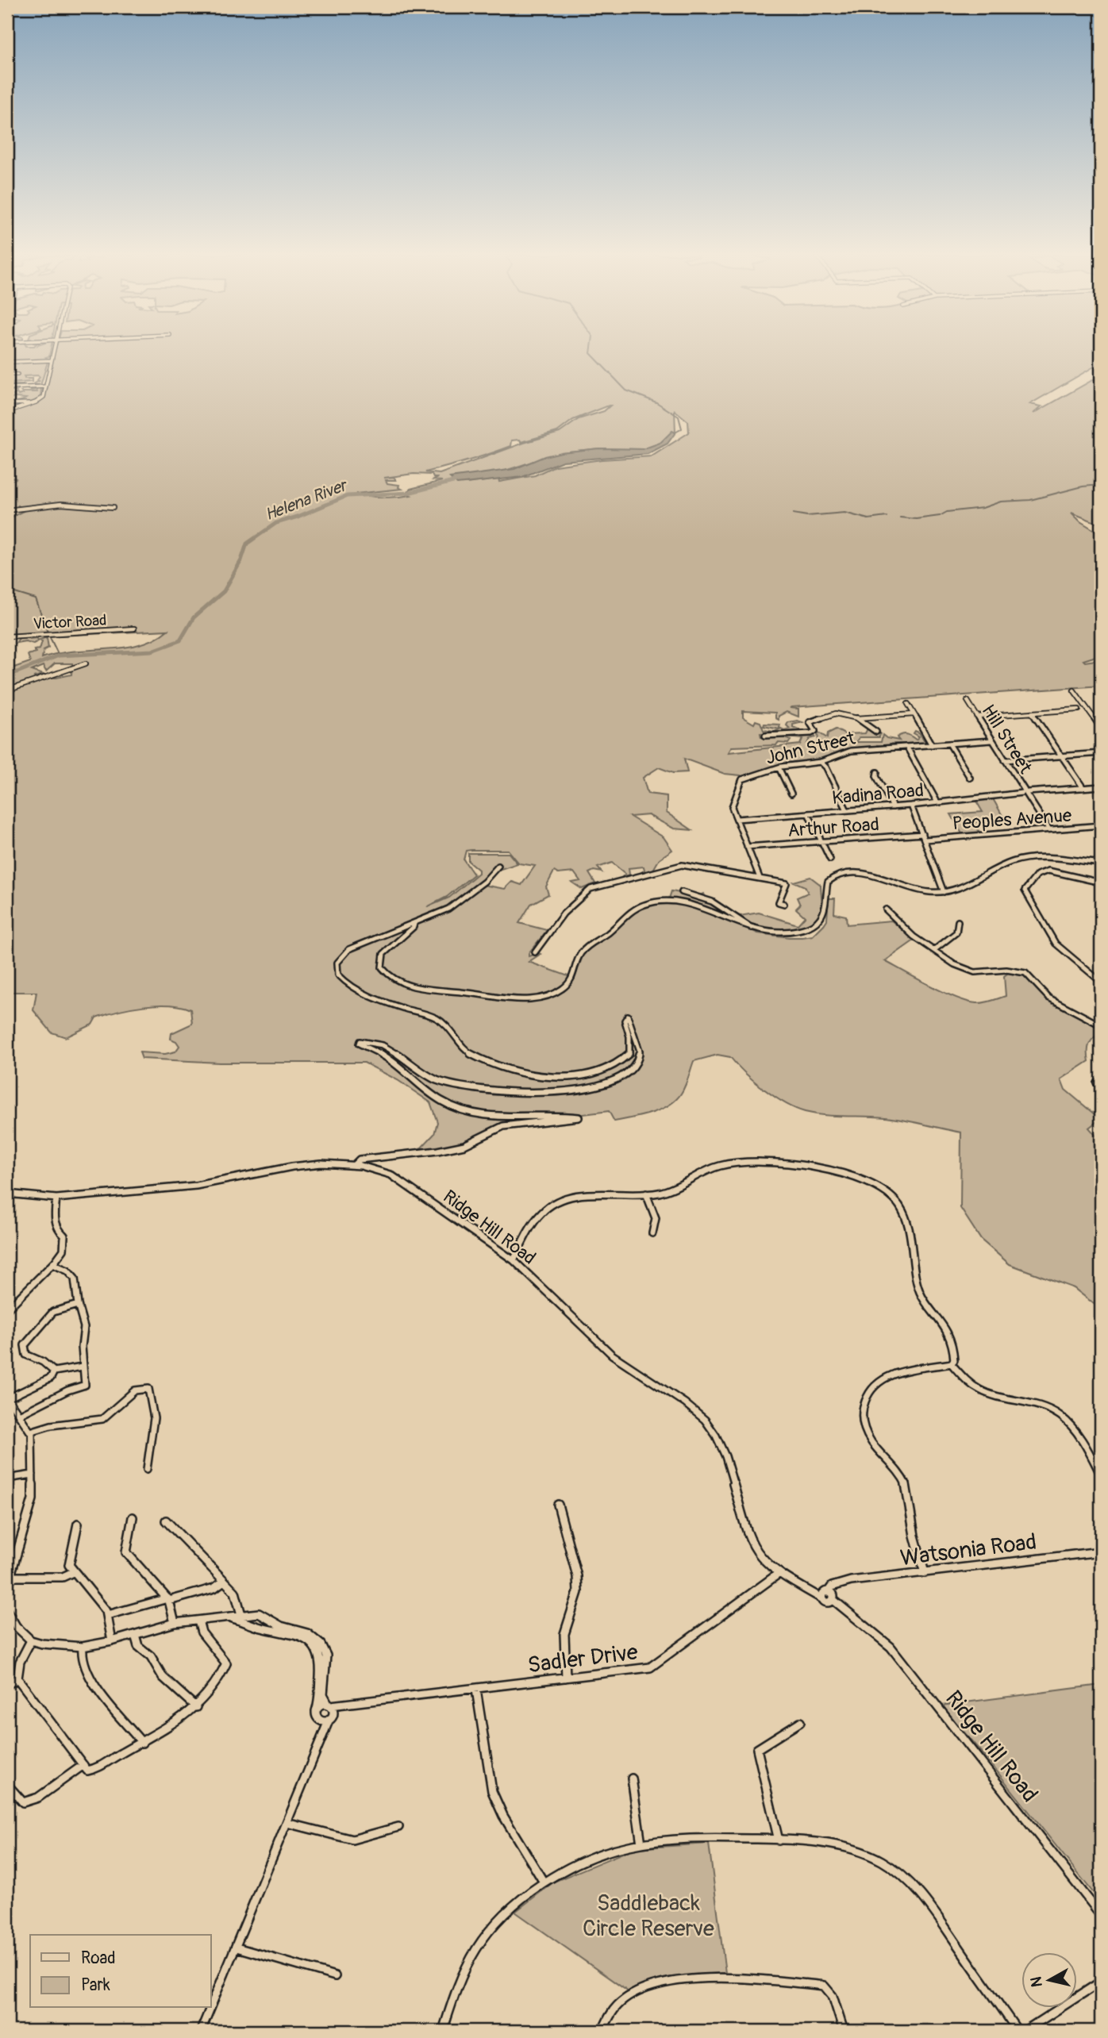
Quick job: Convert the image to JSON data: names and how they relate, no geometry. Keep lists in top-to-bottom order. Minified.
{"streets":{"street":["Victor Road","Hill Street","John Street","Kadina Road","Peoples Avenue","Arthur Road","Ridge Hill Road","Watsonia Road","Sadler Drive"]},"crossings":[["Hill Street","John Street"],["Hill Street","Kadina Road"],["Hill Street","Peoples Avenue"],["John Street","Kadina Road"],["John Street","Arthur Road"],["Peoples Avenue","Arthur Road"],["Ridge Hill Road","Watsonia Road"],["Ridge Hill Road","Sadler Drive"]],"water":["Helena River"],"parks":["Saddleback Circle Reserve"],"legend":["Road","Park"],"north":"left"}
